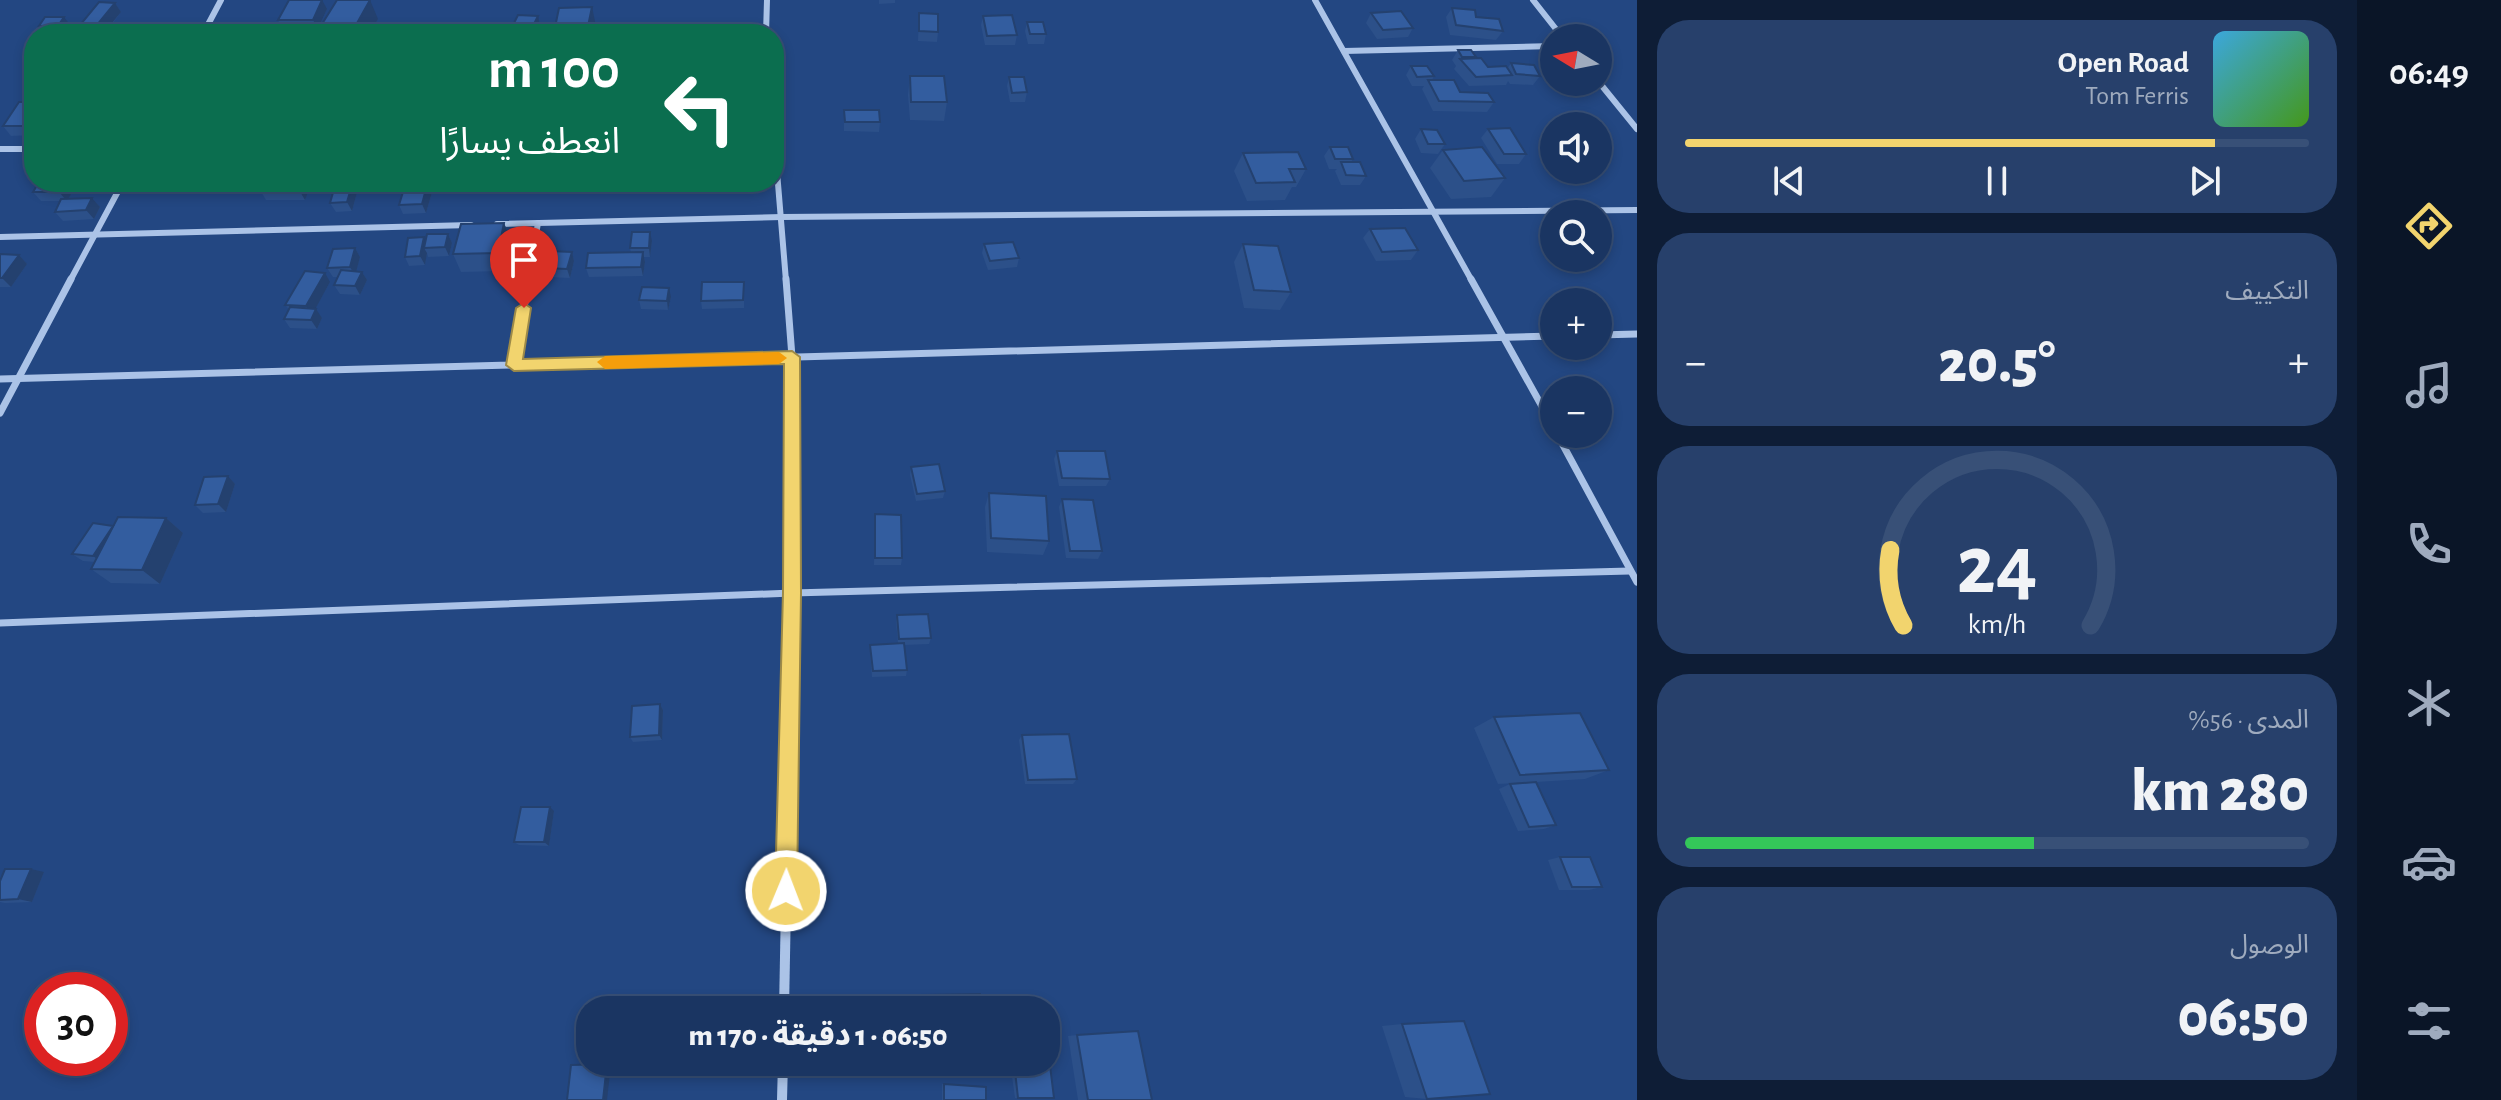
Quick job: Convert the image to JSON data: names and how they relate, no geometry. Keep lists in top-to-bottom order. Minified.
{"north":"left","page":{"tabs":"06:49","map_buttons":["+","−"],"turn":["100 m","انعطف يسارًا"],"song":["Open Road","Tom Ferris"],"tile":["التكييف",["المدى · 56%","280 km"],["الوصول","06:50"]],"heat":["−","20.5°","+"],"limit":"30","trip":"06:50 · 1 دقيقة · 170 m","gauge":["24","km/h"]}}
